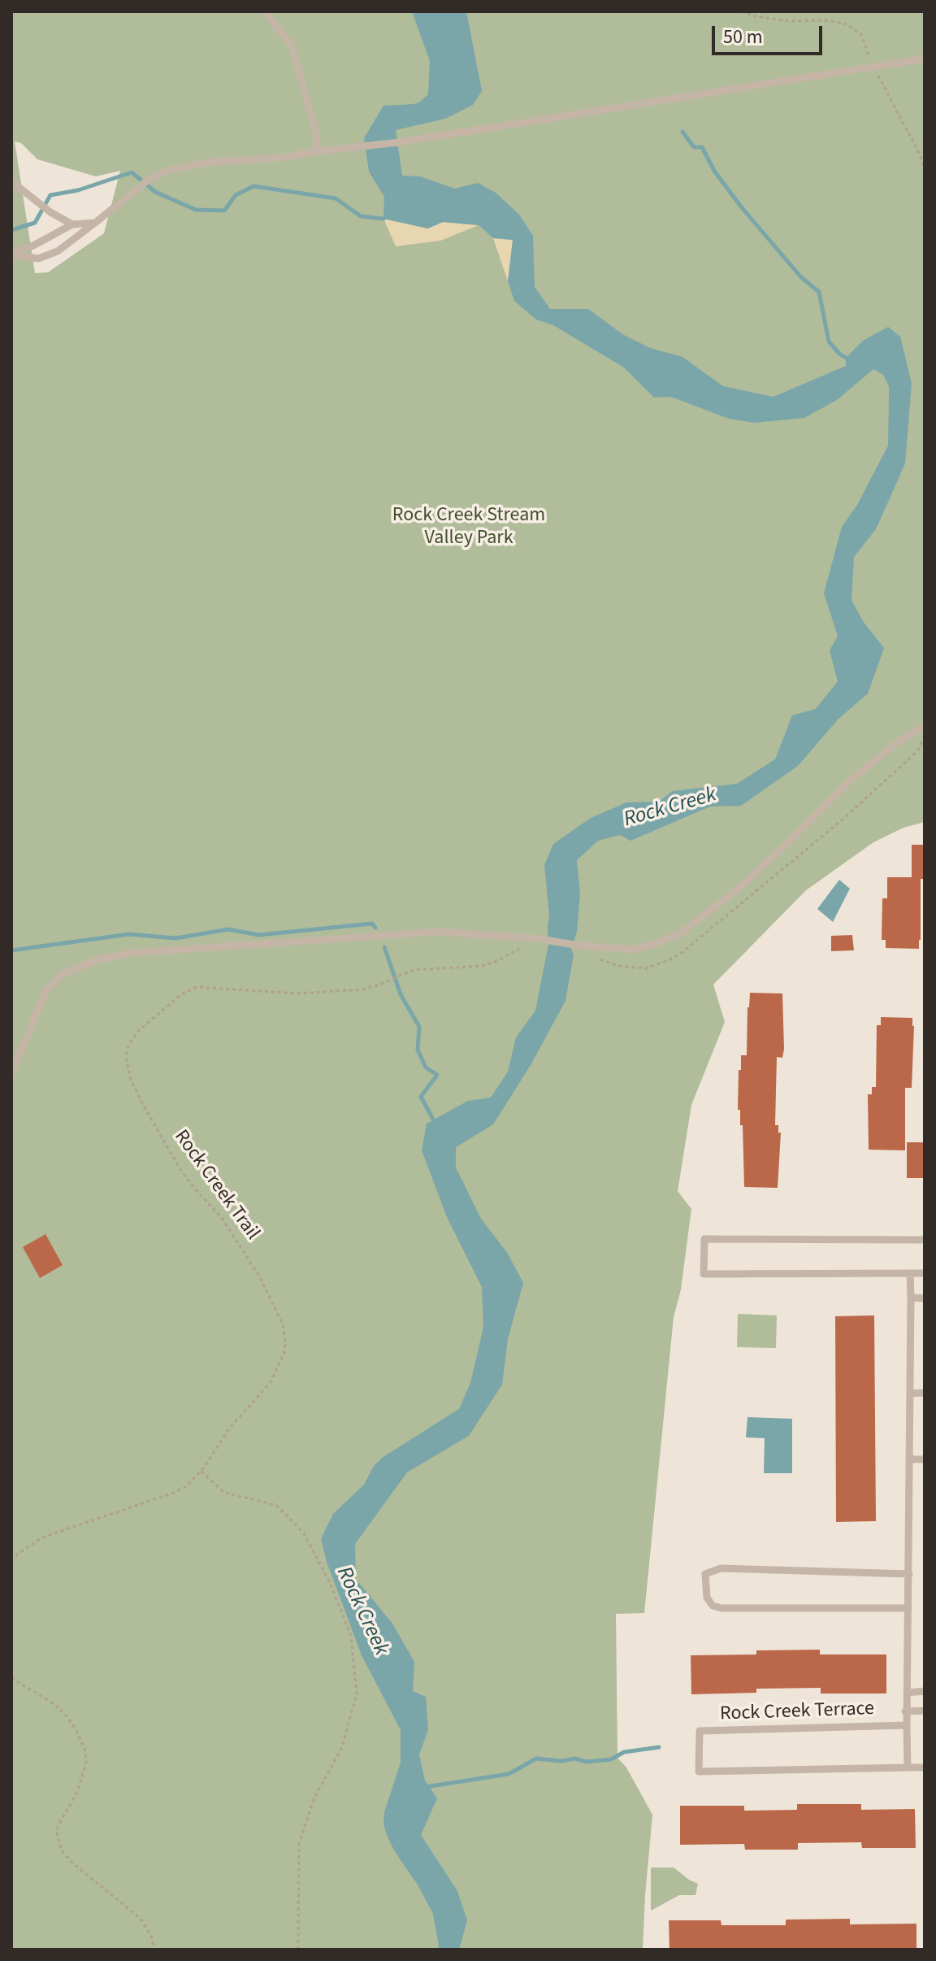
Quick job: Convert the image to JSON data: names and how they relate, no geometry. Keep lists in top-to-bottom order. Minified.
{"streets":{"lane":["Rock Creek Terrace"],"path":["Rock Creek Trail"]},"water":["Rock Creek"],"parks":["Rock Creek Stream Valley Park"],"scale_bar":"50 m"}
